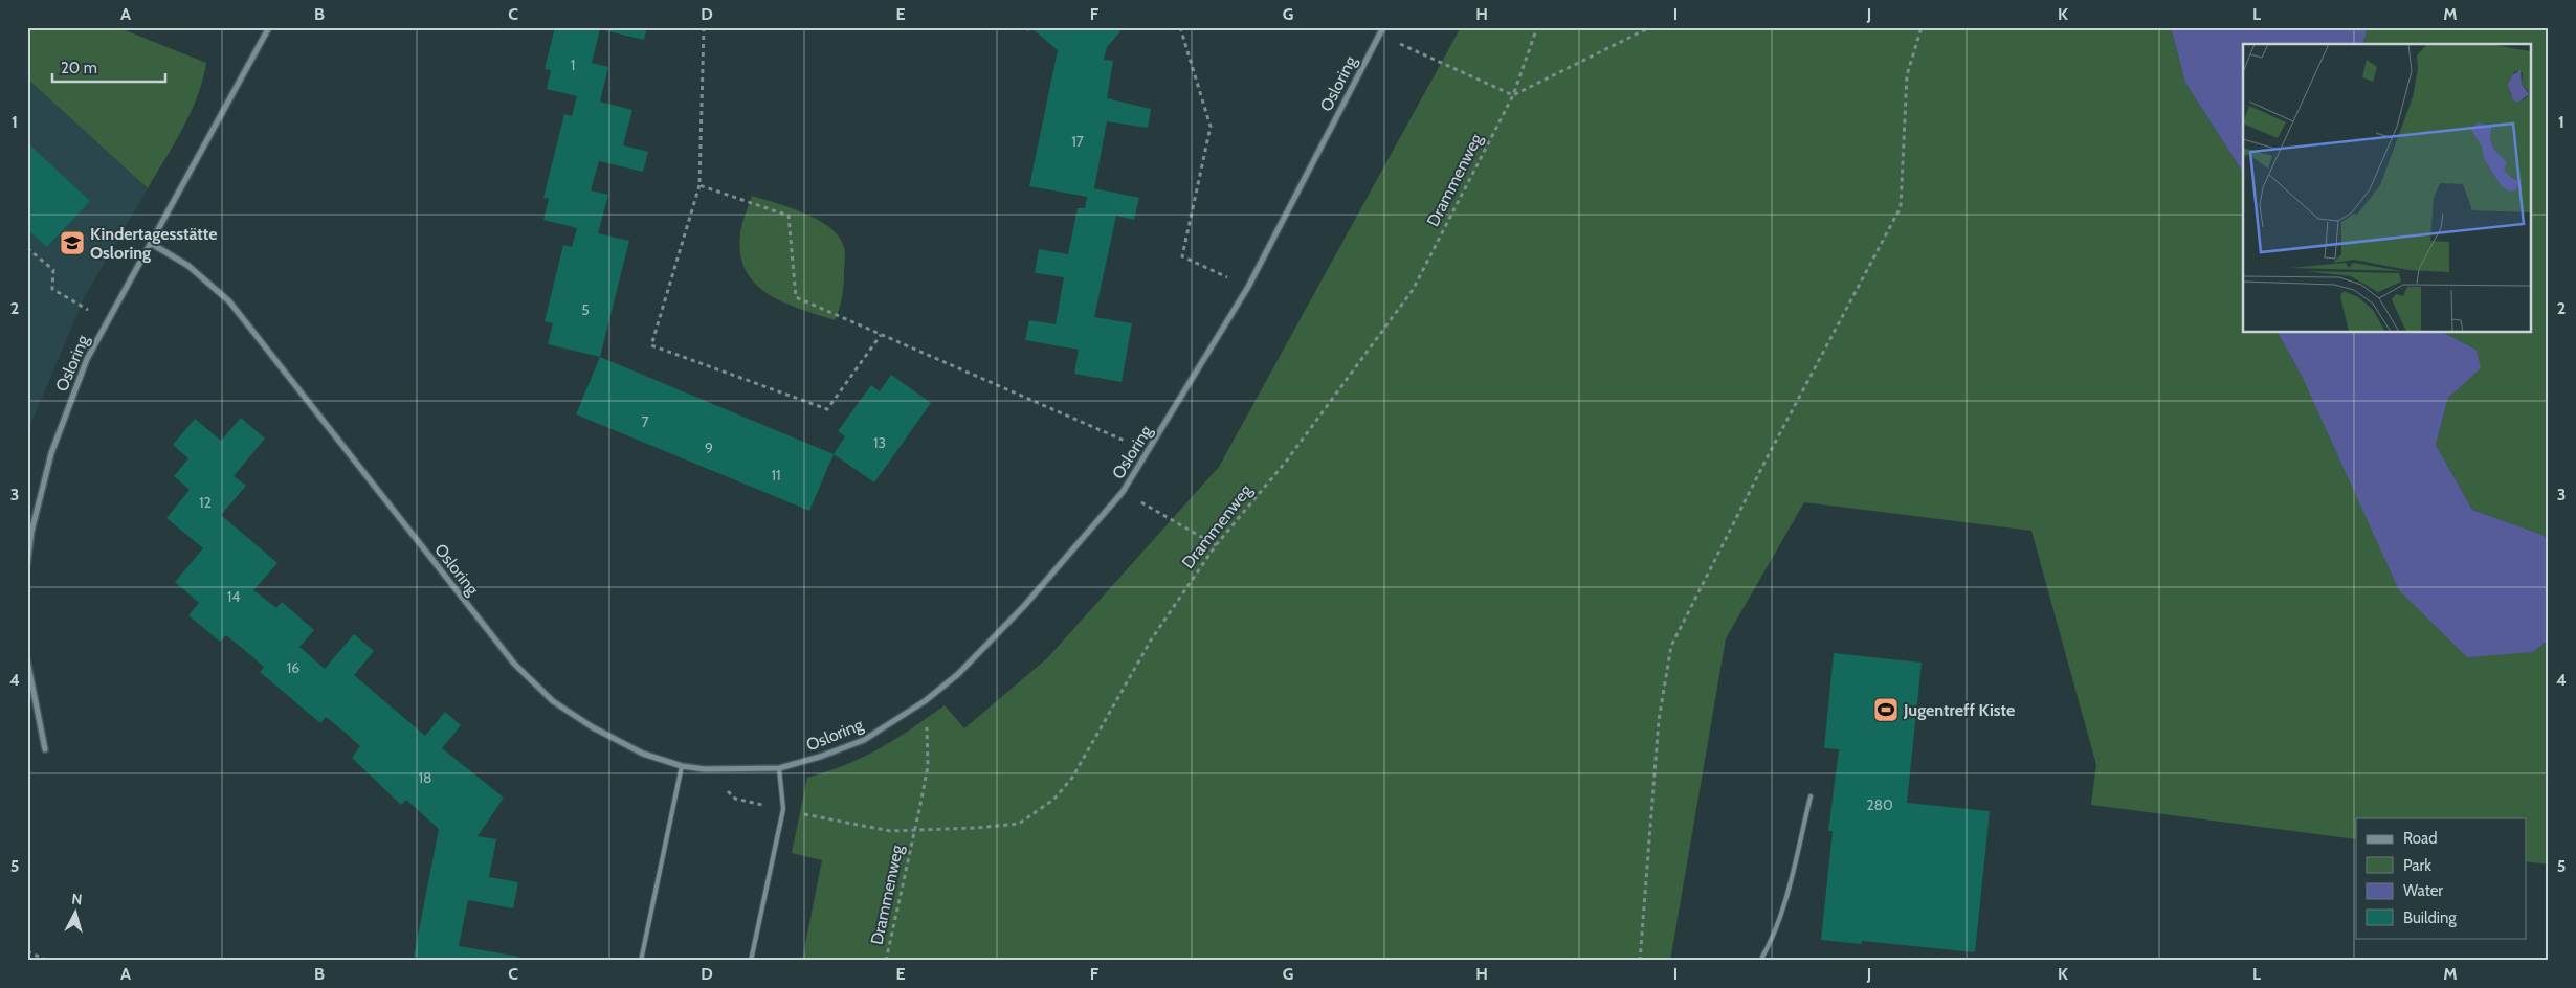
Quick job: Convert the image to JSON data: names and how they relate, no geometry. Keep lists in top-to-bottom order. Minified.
{"streets":{"street":["Osloring"],"path":["Drammenweg"]},"places":{"school or university":["Kindertagesstätte Osloring"],"sports":["Jugentreff Kiste"]},"house_numbers":["1","17","5","7","13","9","11","12","14","16","18","280"],"legend":["Road","Park","Water","Building"],"scale_bar":"20 m","north":"top","grid":{"columns":["A","B","C","D","E","F","G","H","I","J","K","L","M"],"rows":["1","2","3","4","5"]}}
